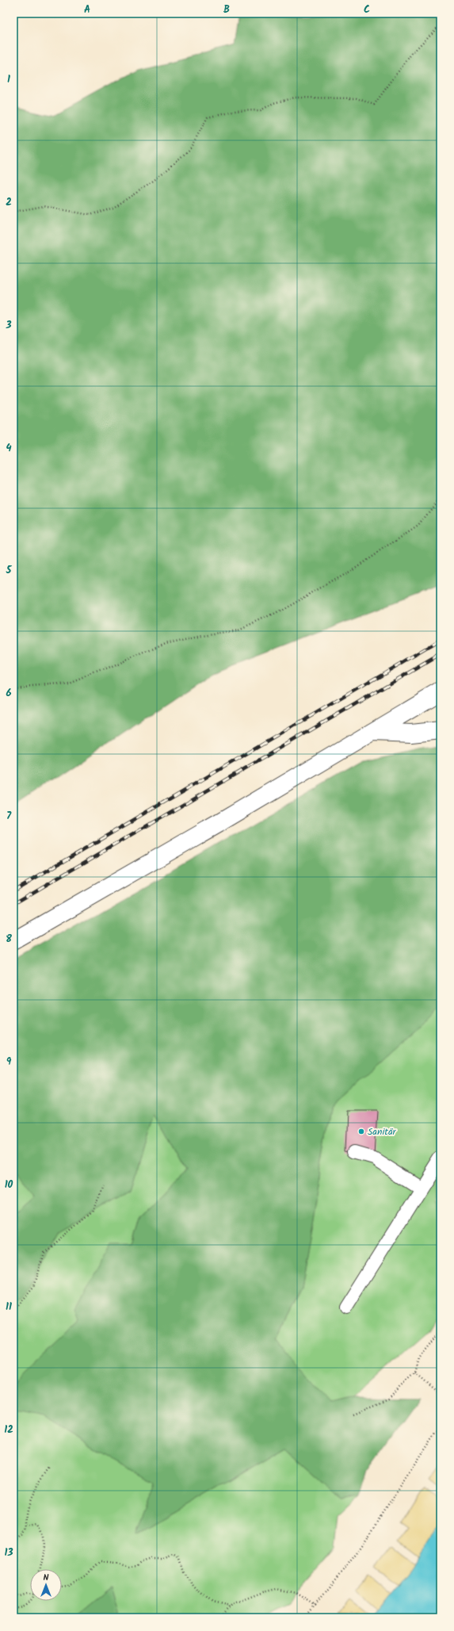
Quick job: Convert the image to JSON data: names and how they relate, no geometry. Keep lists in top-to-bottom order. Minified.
{"places":["Sanitär"],"north":"top","grid":{"columns":["A","B","C"],"rows":["1","2","3","4","5","6","7","8","9","10","11","12","13"]}}
